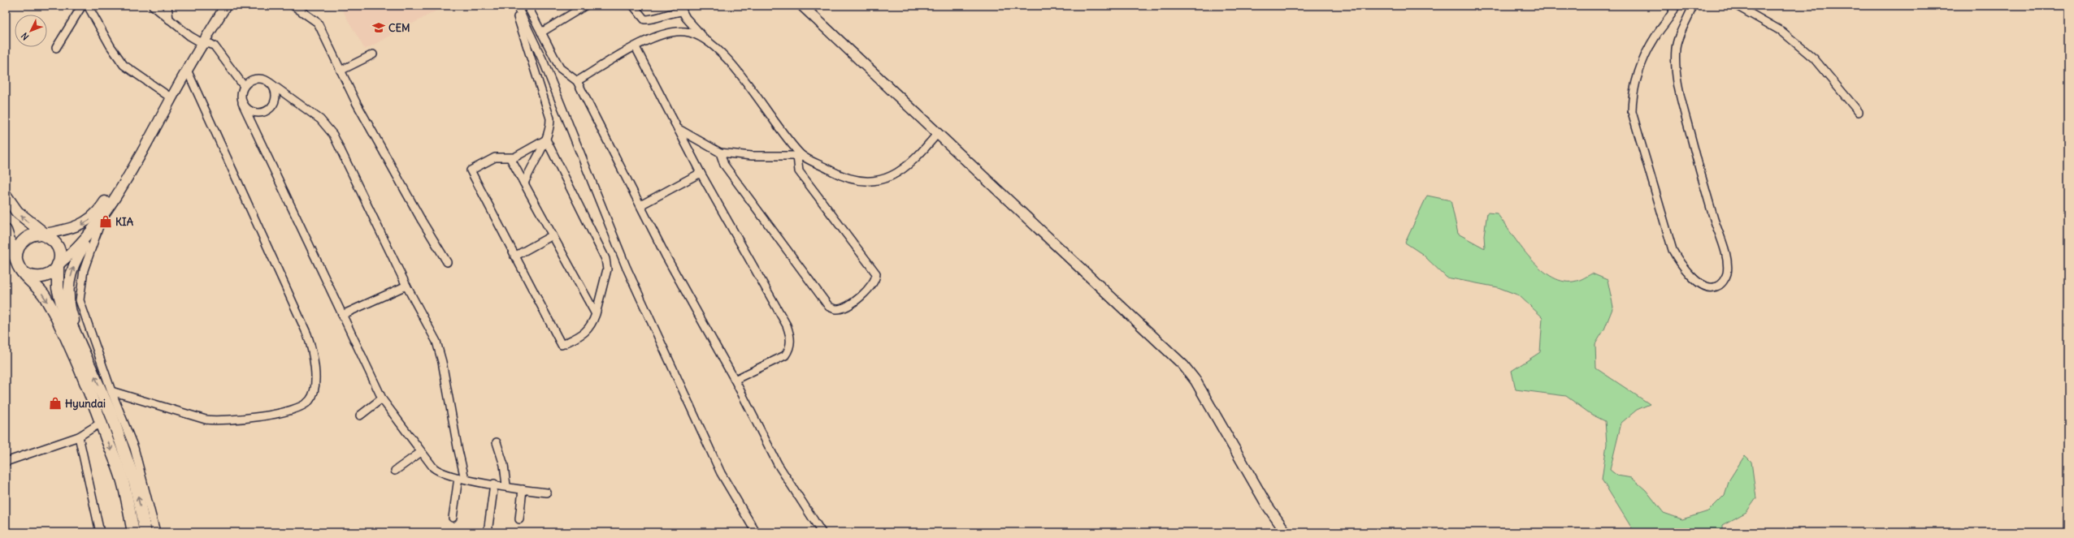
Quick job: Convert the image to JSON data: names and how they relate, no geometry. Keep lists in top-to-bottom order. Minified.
{"places":{"school or university":["CEM"],"shop":["KIA","Hyundai"]},"north":"bottom left"}
